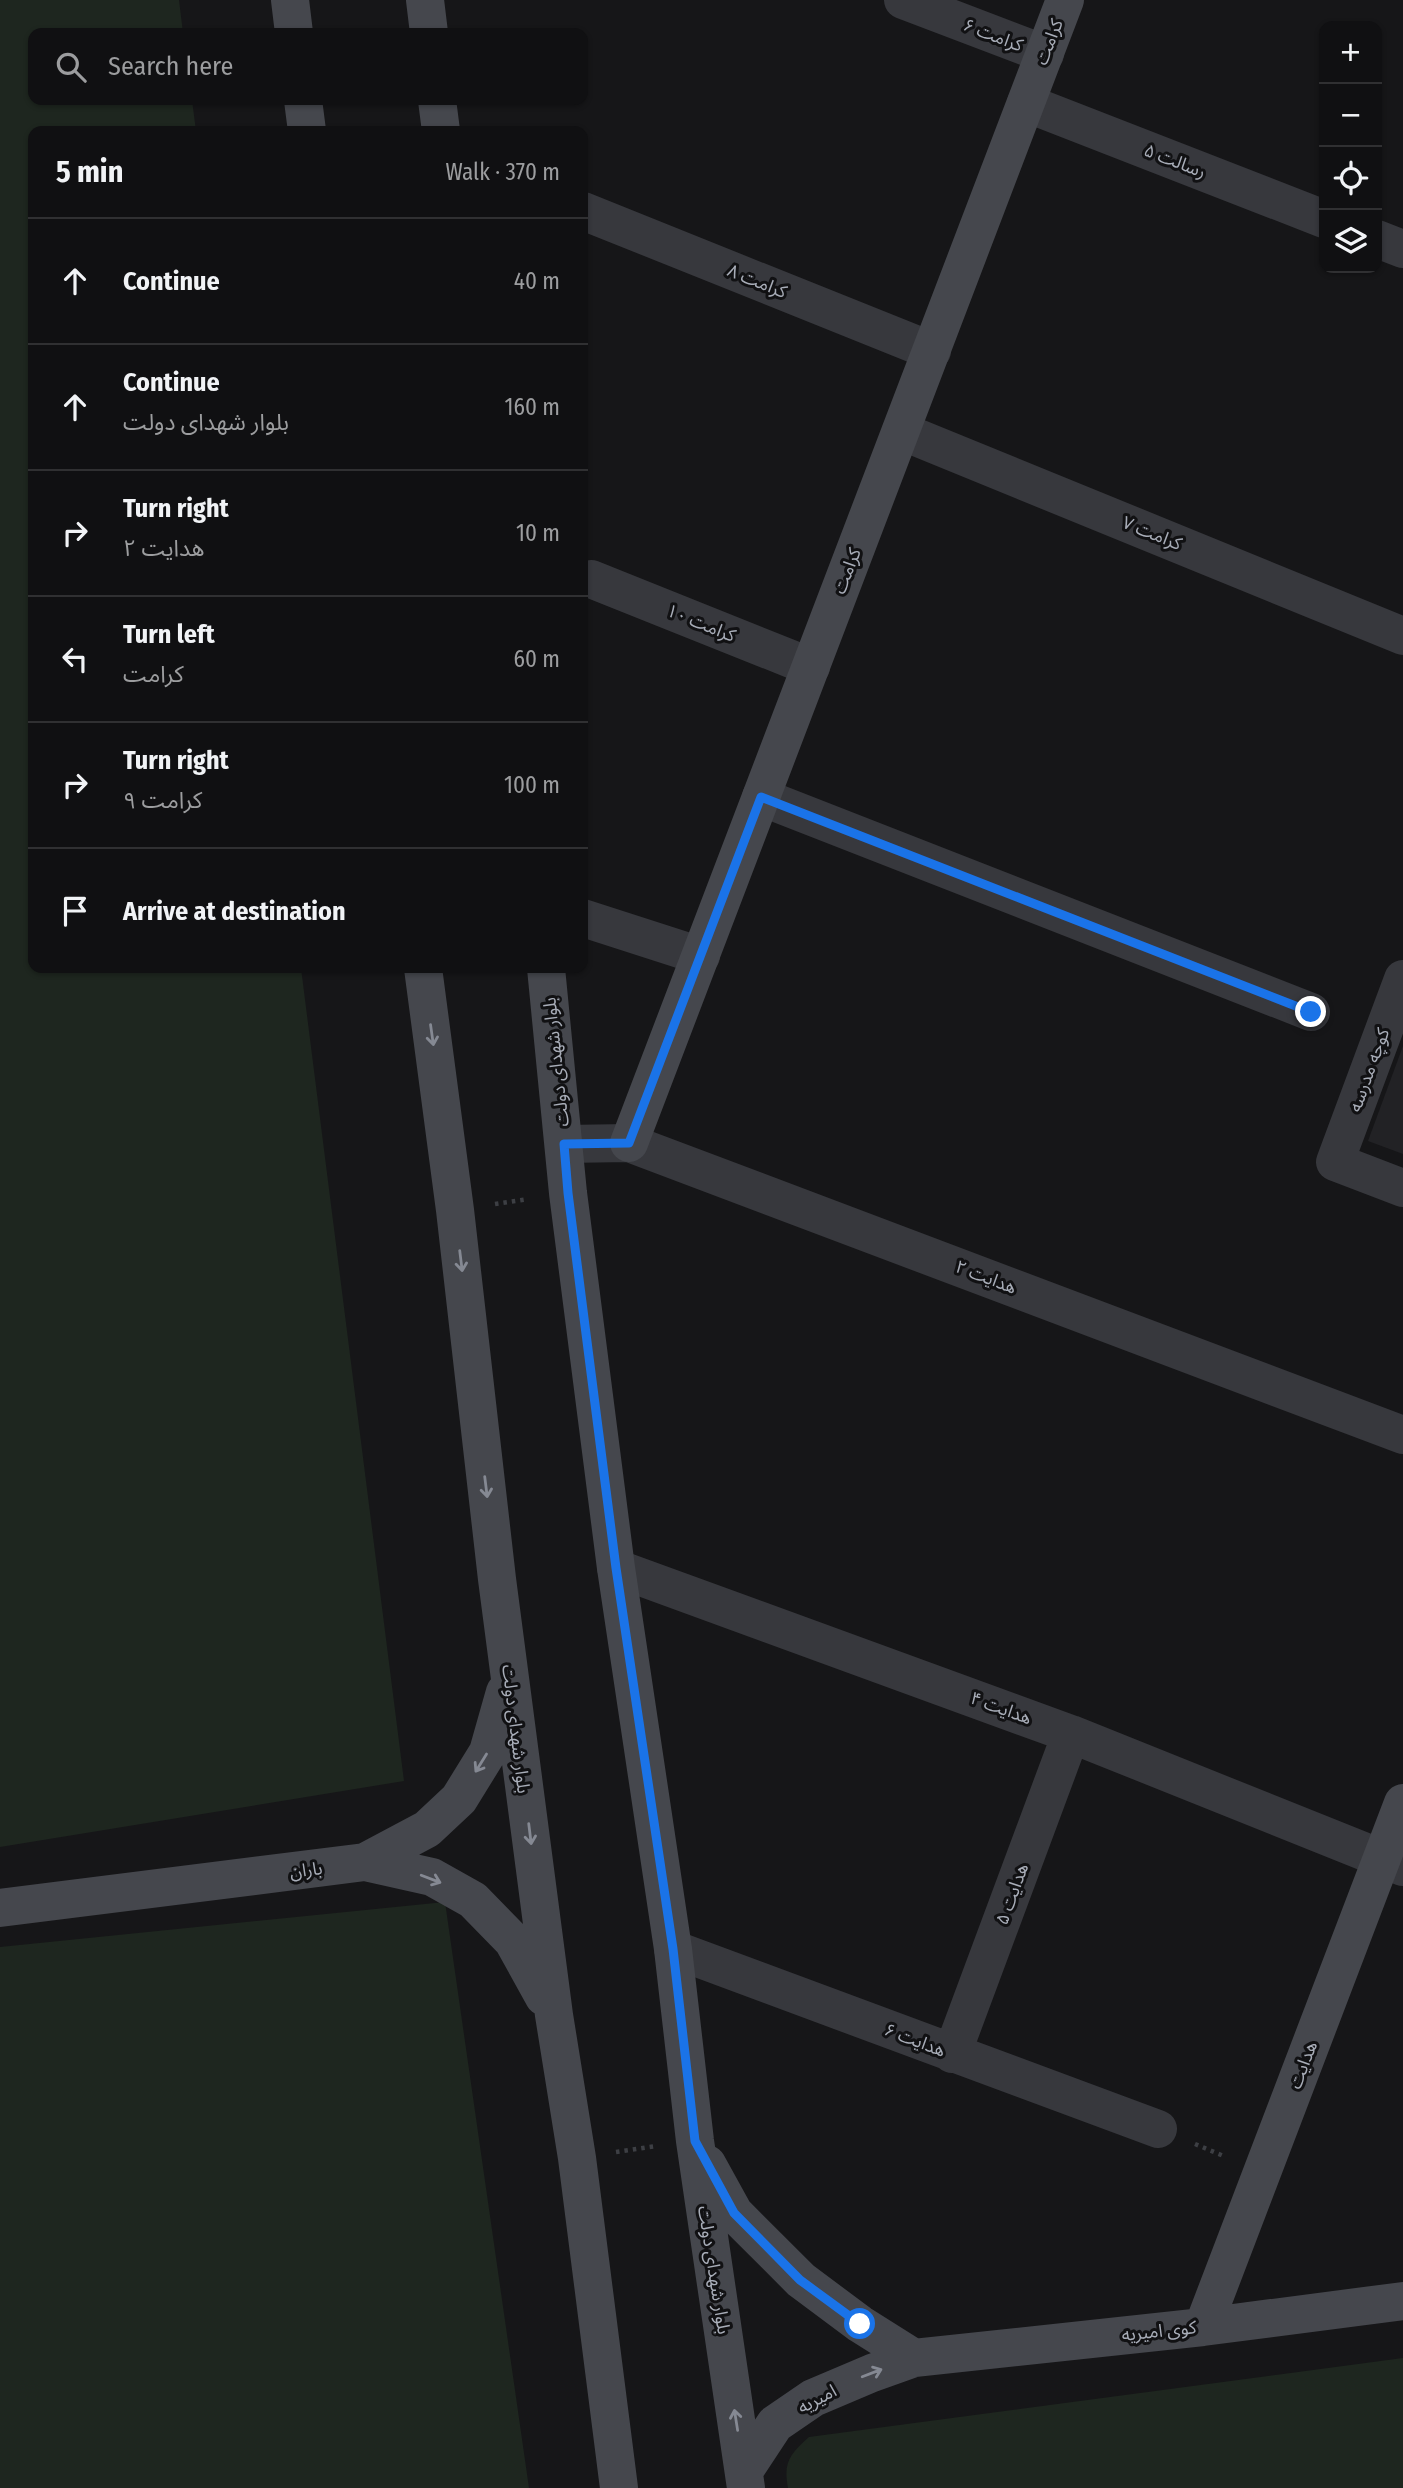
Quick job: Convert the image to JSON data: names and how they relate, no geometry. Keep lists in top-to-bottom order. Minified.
{"streets":{"street":["کرامت ۶","کرامت","رسالت ۵","کرامت ۸","کرامت ۷","کرامت ۱۰","بلوار شهدای دولت","کوچه مدرسه","هدایت ۲","هدایت ۴","باران","هدایت ۵","هدایت ۶","هدایت","کوی امیریه","امیریه"]},"crossings":[["کرامت ۶","کرامت"],["کرامت","رسالت ۵"],["کرامت","کرامت ۸"],["کرامت","کرامت ۷"],["کرامت","کرامت ۱۰"],["کرامت","هدایت ۲"],["بلوار شهدای دولت","هدایت ۲"],["بلوار شهدای دولت","هدایت ۴"],["بلوار شهدای دولت","باران"],["بلوار شهدای دولت","هدایت ۶"],["بلوار شهدای دولت","امیریه"],["هدایت ۴","هدایت ۵"],["هدایت ۴","هدایت"],["هدایت ۵","هدایت ۶"],["هدایت","کوی امیریه"],["کوی امیریه","امیریه"]],"one_way":["باران","امیریه"],"page":{"map_buttons":["+","−"],"search":"Search here","heading":["5 min","Walk · 370 m"],"list":[["Continue","40 m"],["Continue","بلوار شهدای دولت","160 m"],["Turn right","هدایت ۲","10 m"],["Turn left","کرامت","60 m"],["Turn right","کرامت ۹","100 m"],"Arrive at destination"]}}
